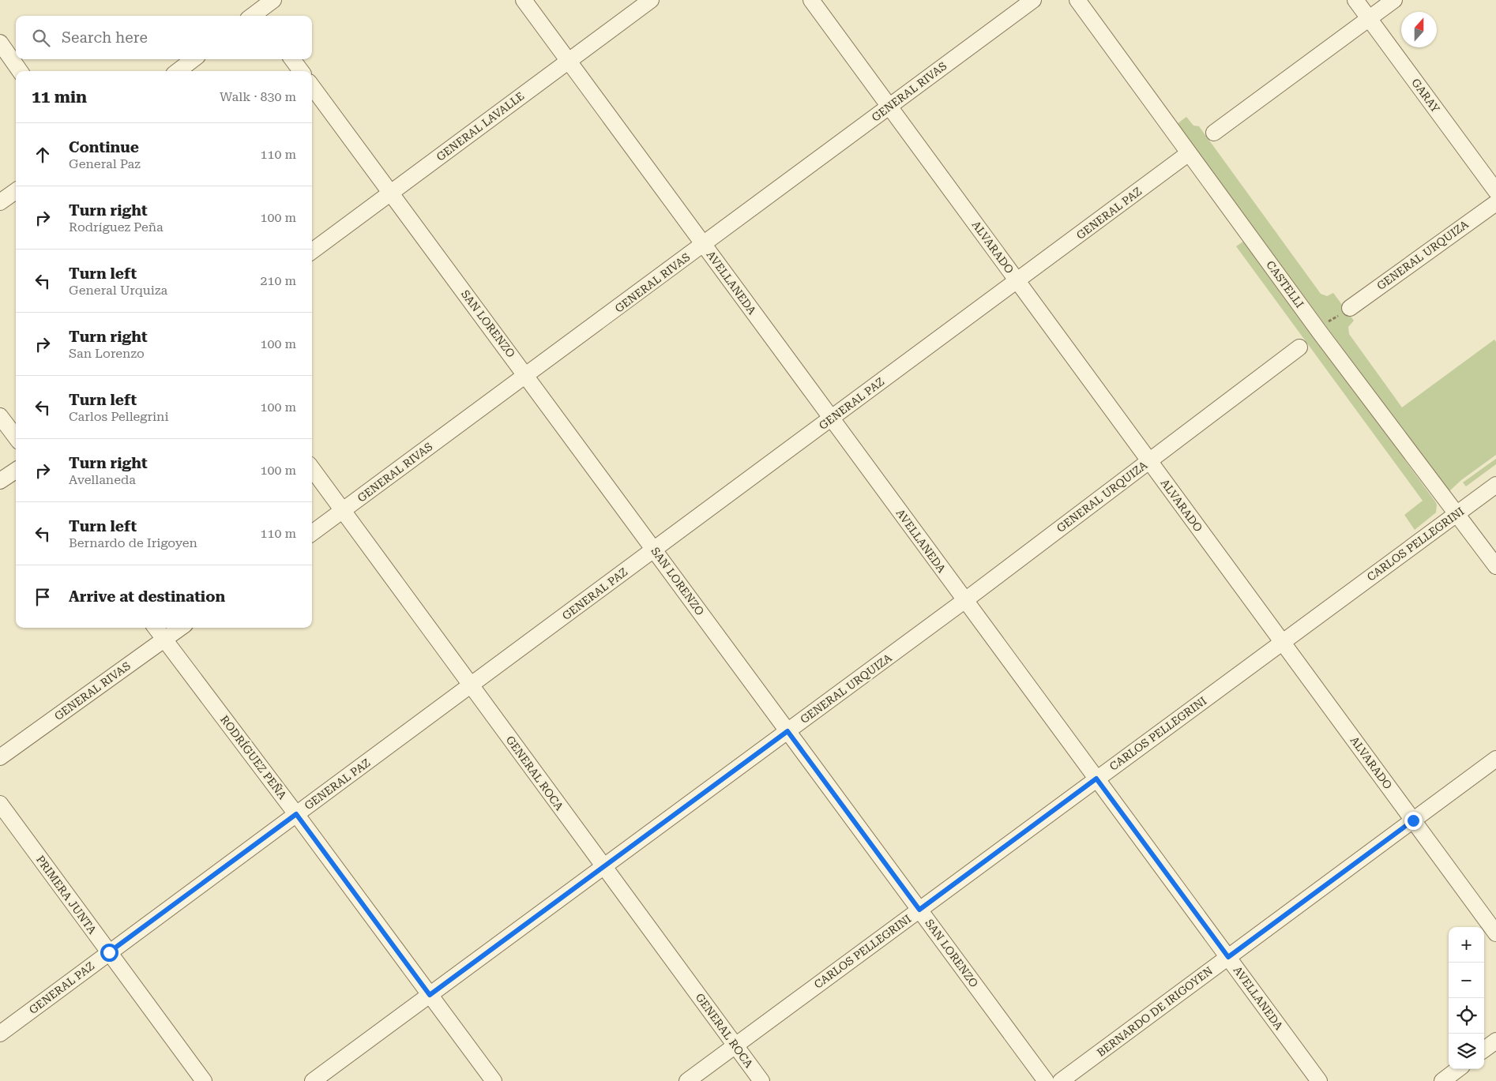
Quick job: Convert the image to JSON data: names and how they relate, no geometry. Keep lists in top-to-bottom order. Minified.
{"streets":{"street":["GENERAL RIVAS","GARAY","GENERAL LAVALLE","GENERAL PAZ","ALVARADO","GENERAL URQUIZA","AVELLANEDA","CASTELLI","SAN LORENZO","CARLOS PELLEGRINI","RODRÍGUEZ PEÑA","GENERAL ROCA","PRIMERA JUNTA","BERNARDO DE IRIGOYEN"]},"crossings":[["GENERAL RIVAS","ALVARADO"],["GENERAL RIVAS","AVELLANEDA"],["GENERAL RIVAS","SAN LORENZO"],["GENERAL RIVAS","RODRÍGUEZ PEÑA"],["GENERAL RIVAS","GENERAL ROCA"],["GENERAL LAVALLE","AVELLANEDA"],["GENERAL LAVALLE","SAN LORENZO"],["GENERAL PAZ","ALVARADO"],["GENERAL PAZ","AVELLANEDA"],["GENERAL PAZ","CASTELLI"],["GENERAL PAZ","SAN LORENZO"],["GENERAL PAZ","RODRÍGUEZ PEÑA"],["GENERAL PAZ","GENERAL ROCA"],["GENERAL PAZ","PRIMERA JUNTA"],["ALVARADO","GENERAL URQUIZA"],["ALVARADO","CARLOS PELLEGRINI"],["ALVARADO","BERNARDO DE IRIGOYEN"],["GENERAL URQUIZA","AVELLANEDA"],["GENERAL URQUIZA","SAN LORENZO"],["GENERAL URQUIZA","RODRÍGUEZ PEÑA"],["GENERAL URQUIZA","GENERAL ROCA"],["AVELLANEDA","CARLOS PELLEGRINI"],["AVELLANEDA","BERNARDO DE IRIGOYEN"],["CASTELLI","CARLOS PELLEGRINI"],["SAN LORENZO","CARLOS PELLEGRINI"],["CARLOS PELLEGRINI","GENERAL ROCA"]],"north":"top","page":{"search":"Search here","heading":["11 min","Walk · 830 m"],"list":[["Continue","General Paz","110 m"],["Turn right","Rodríguez Peña","100 m"],["Turn left","General Urquiza","210 m"],["Turn right","San Lorenzo","100 m"],["Turn left","Carlos Pellegrini","100 m"],["Turn right","Avellaneda","100 m"],["Turn left","Bernardo de Irigoyen","110 m"],"Arrive at destination"],"map_buttons":["+","−"]}}
